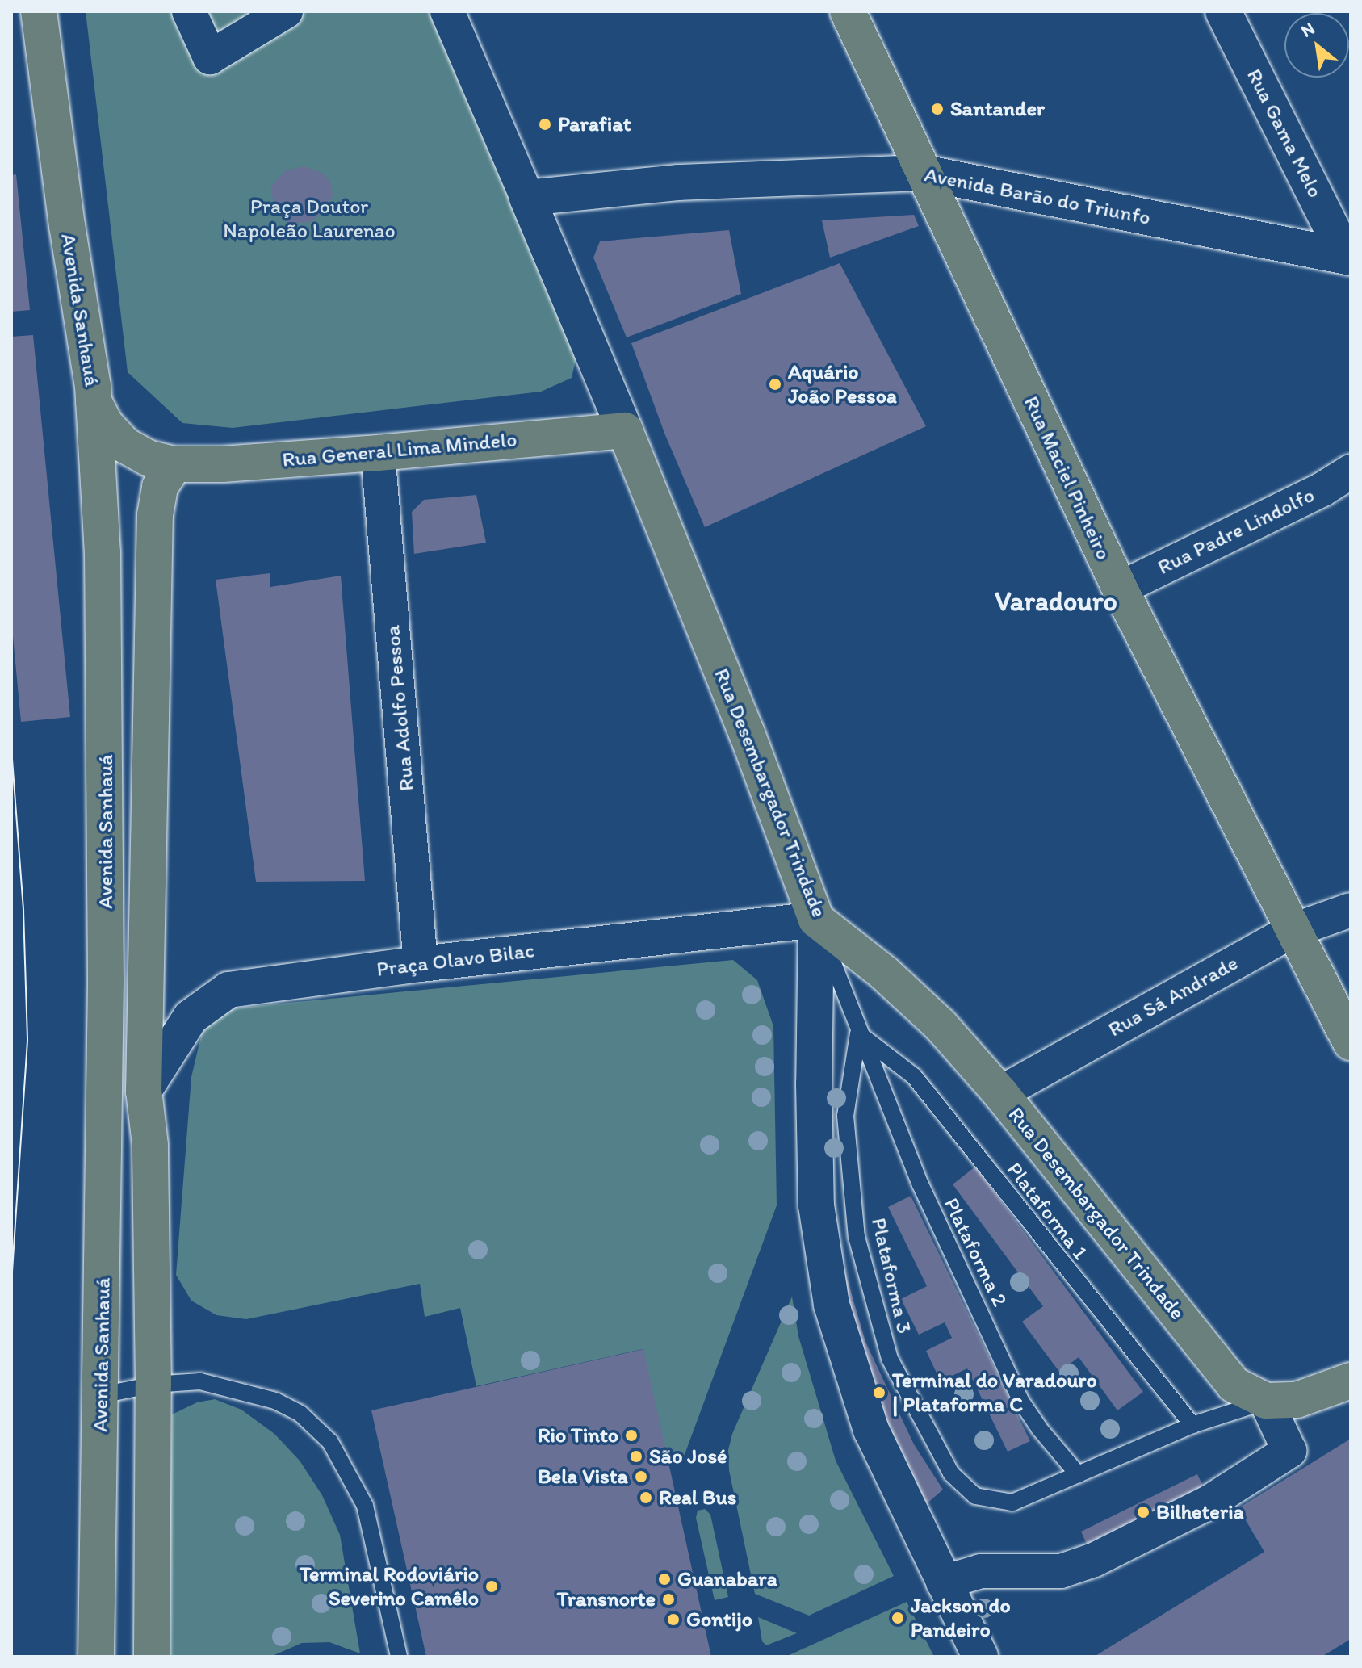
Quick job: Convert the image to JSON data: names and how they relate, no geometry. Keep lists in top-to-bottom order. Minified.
{"streets":{"main road":["Avenida Sanhauá","Rua General Lima Mindelo","Rua Maciel Pinheiro","Rua Desembargador Trindade"],"street":["Rua Gama Melo","Avenida Barão do Triunfo","Rua Padre Lindolfo","Rua Adolfo Pessoa","Praça Olavo Bilac","Rua Sá Andrade"],"lane":["Plataforma 1","Plataforma 2","Plataforma 3"]},"crossings":[["Rua Gama Melo","Avenida Barão do Triunfo"],["Avenida Barão do Triunfo","Rua Maciel Pinheiro"],["Avenida Barão do Triunfo","Rua Desembargador Trindade"],["Avenida Sanhauá","Rua General Lima Mindelo"],["Avenida Sanhauá","Praça Olavo Bilac"],["Rua General Lima Mindelo","Rua Adolfo Pessoa"],["Rua General Lima Mindelo","Rua Desembargador Trindade"],["Rua Maciel Pinheiro","Rua Padre Lindolfo"],["Rua Maciel Pinheiro","Rua Sá Andrade"],["Rua Adolfo Pessoa","Praça Olavo Bilac"],["Rua Desembargador Trindade","Praça Olavo Bilac"],["Rua Desembargador Trindade","Rua Sá Andrade"],["Rua Desembargador Trindade","Plataforma 2"],["Rua Desembargador Trindade","Plataforma 3"],["Praça Olavo Bilac","Plataforma 2"],["Plataforma 1","Plataforma 2"],["Plataforma 1","Plataforma 3"],["Plataforma 2","Plataforma 3"]],"districts":["Varadouro"],"parks":["Praça Doutor Napoleão Laurenao"],"places":["Santander","Parafiat","Aquário João Pessoa","Terminal do Varadouro | Plataforma C","Rio Tinto","São José","Bela Vista","Real Bus","Bilheteria","Guanabara","Terminal Rodoviário Severino Camêlo","Transnorte","Jackson do Pandeiro","Gontijo"],"north":"top left"}
